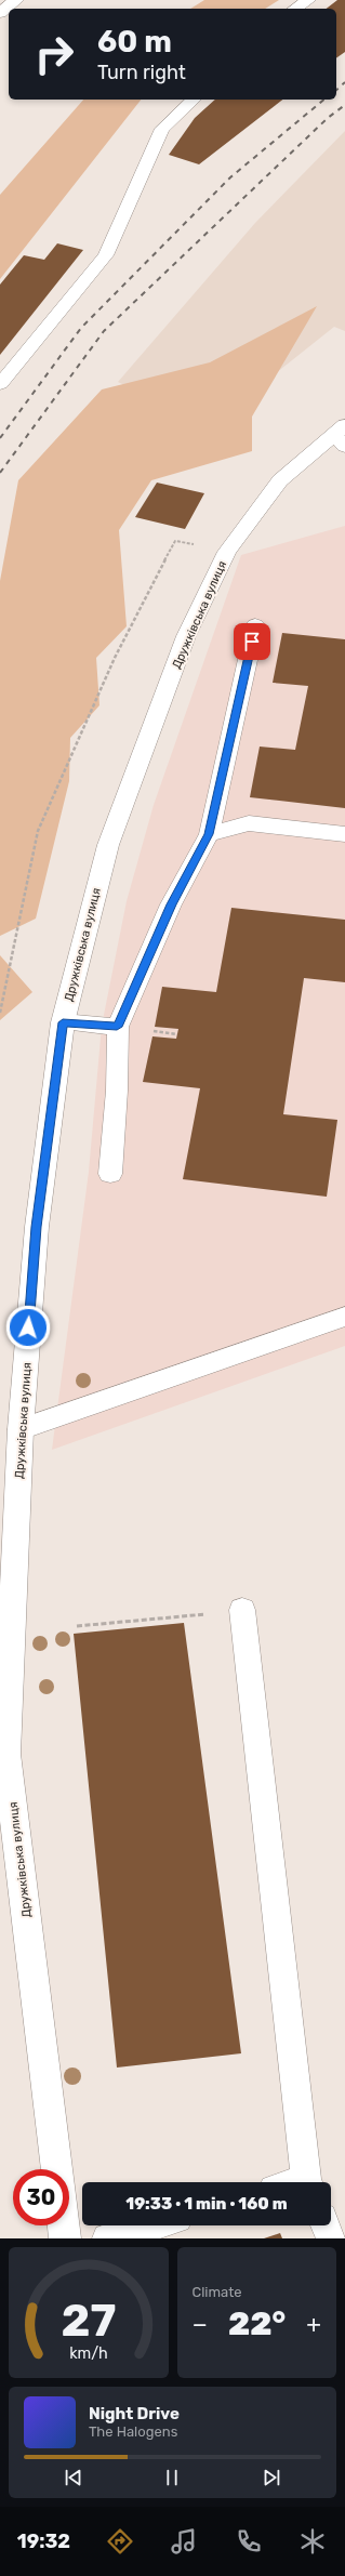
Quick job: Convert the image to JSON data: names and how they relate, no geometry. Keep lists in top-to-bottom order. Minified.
{"streets":{"street":["Дружківська вулиця"]},"page":{"turn":["60 m","Turn right"],"limit":"30","trip":"19:33 · 1 min · 160 m","tile":"Climate","heat":["−","22°","+"],"song":["Night Drive","The Halogens"],"tabs":"19:32","gauge":["27","km/h"]}}
